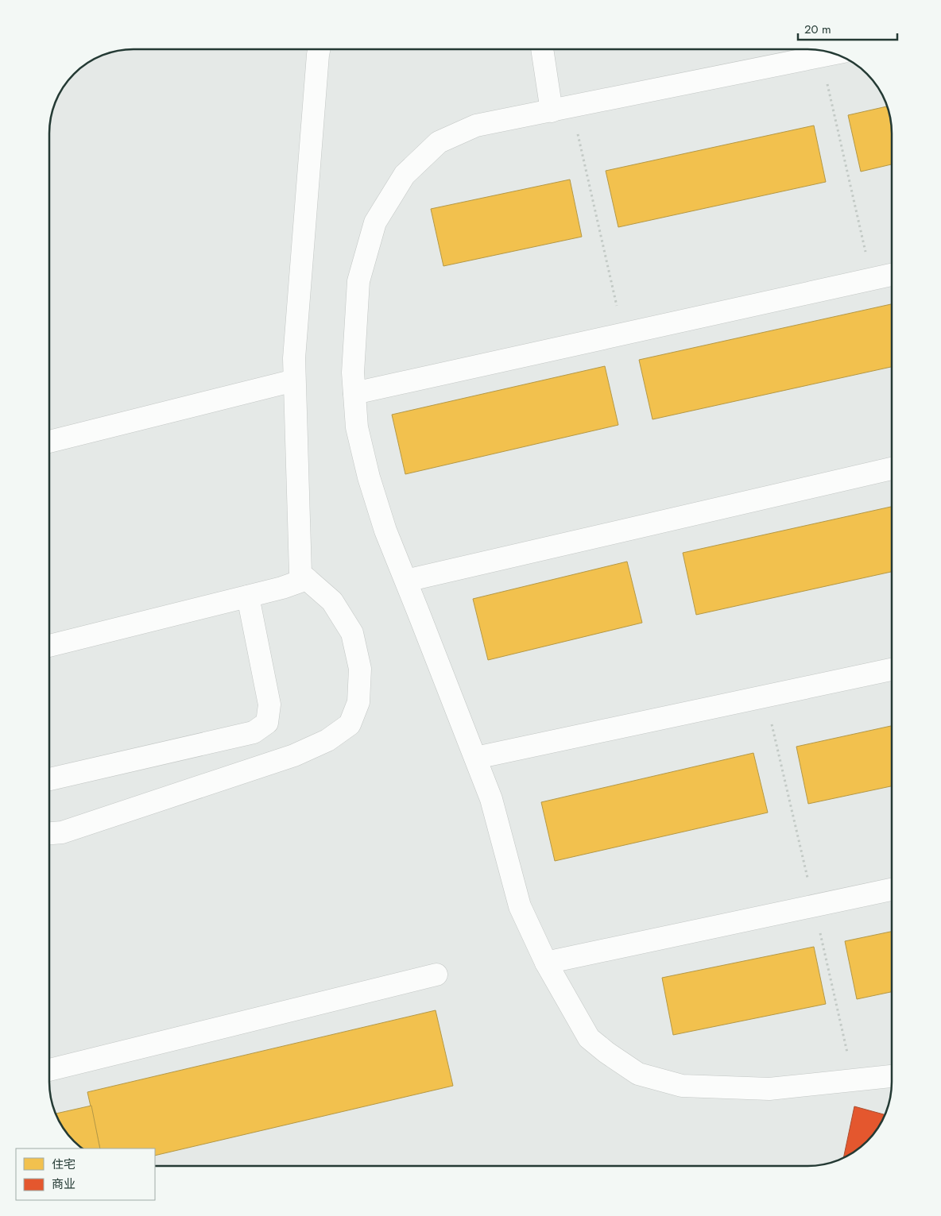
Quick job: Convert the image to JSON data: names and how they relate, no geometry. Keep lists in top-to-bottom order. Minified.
{"legend":["住宅","商业"],"scale_bar":"20 m"}
